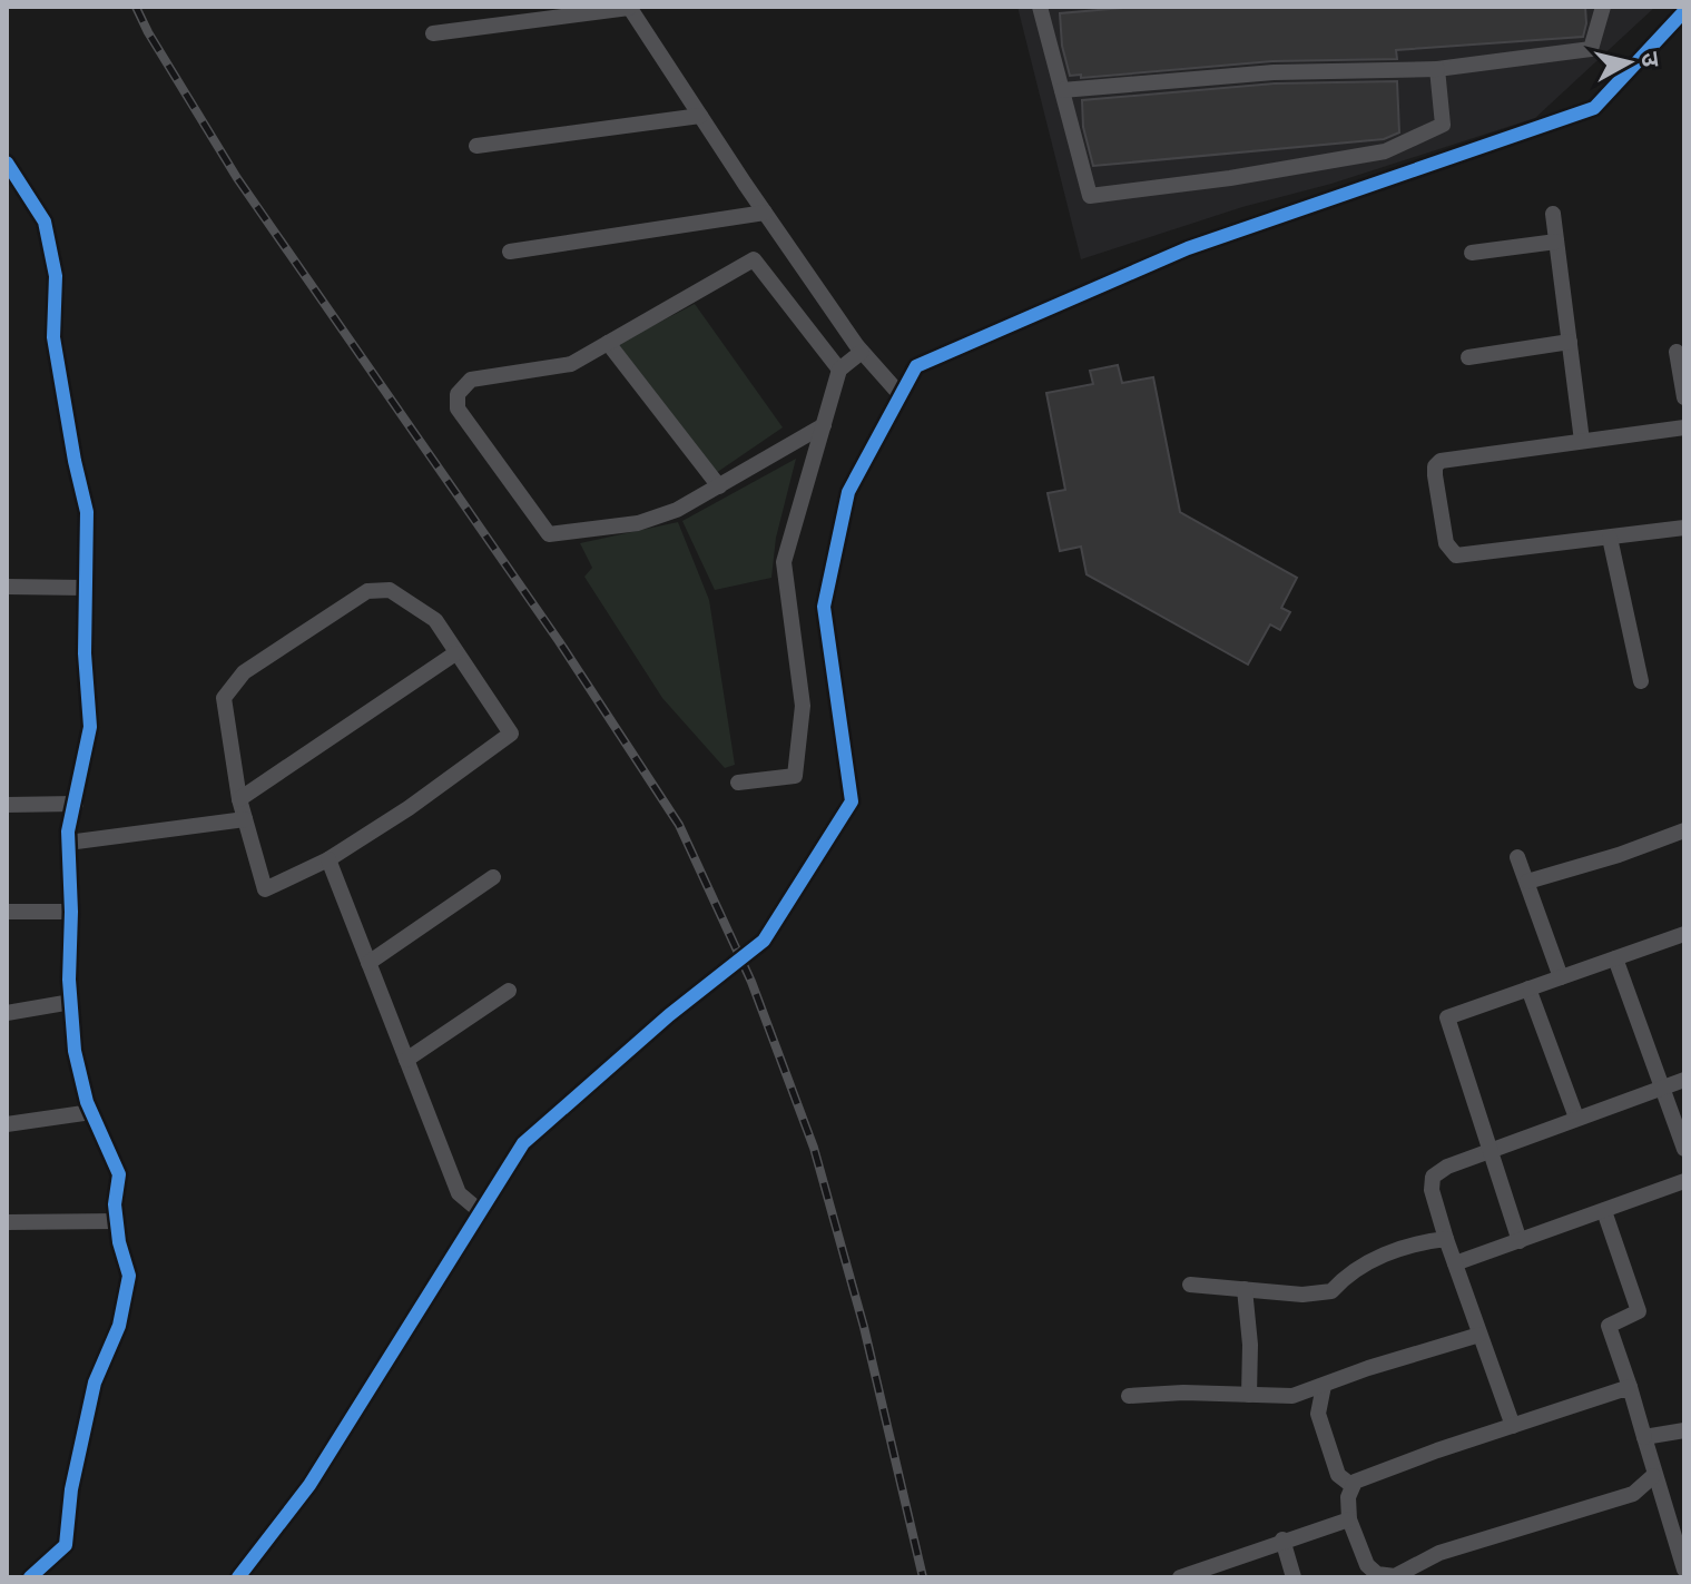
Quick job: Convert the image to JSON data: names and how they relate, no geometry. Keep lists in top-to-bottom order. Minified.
{"north":"right"}
